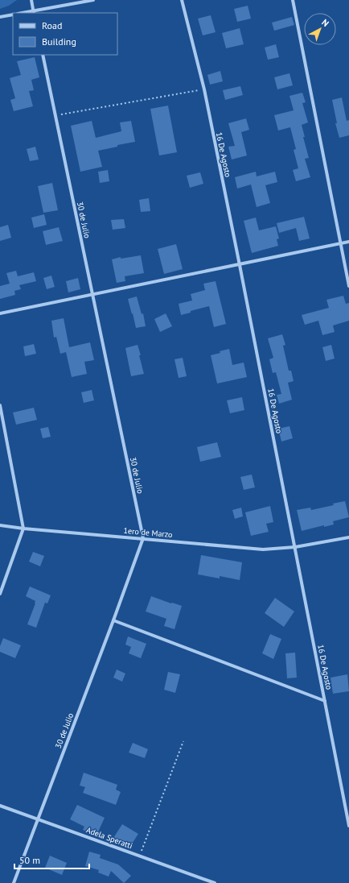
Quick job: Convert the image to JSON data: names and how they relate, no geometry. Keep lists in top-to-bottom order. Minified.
{"streets":{"street":["16 De Agosto","30 de Julio","1ero de Marzo","Adela Speratti"]},"crossings":[["16 De Agosto","1ero de Marzo"],["30 de Julio","1ero de Marzo"],["30 de Julio","Adela Speratti"]],"legend":["Road","Building"],"scale_bar":"50 m","north":"top right"}
